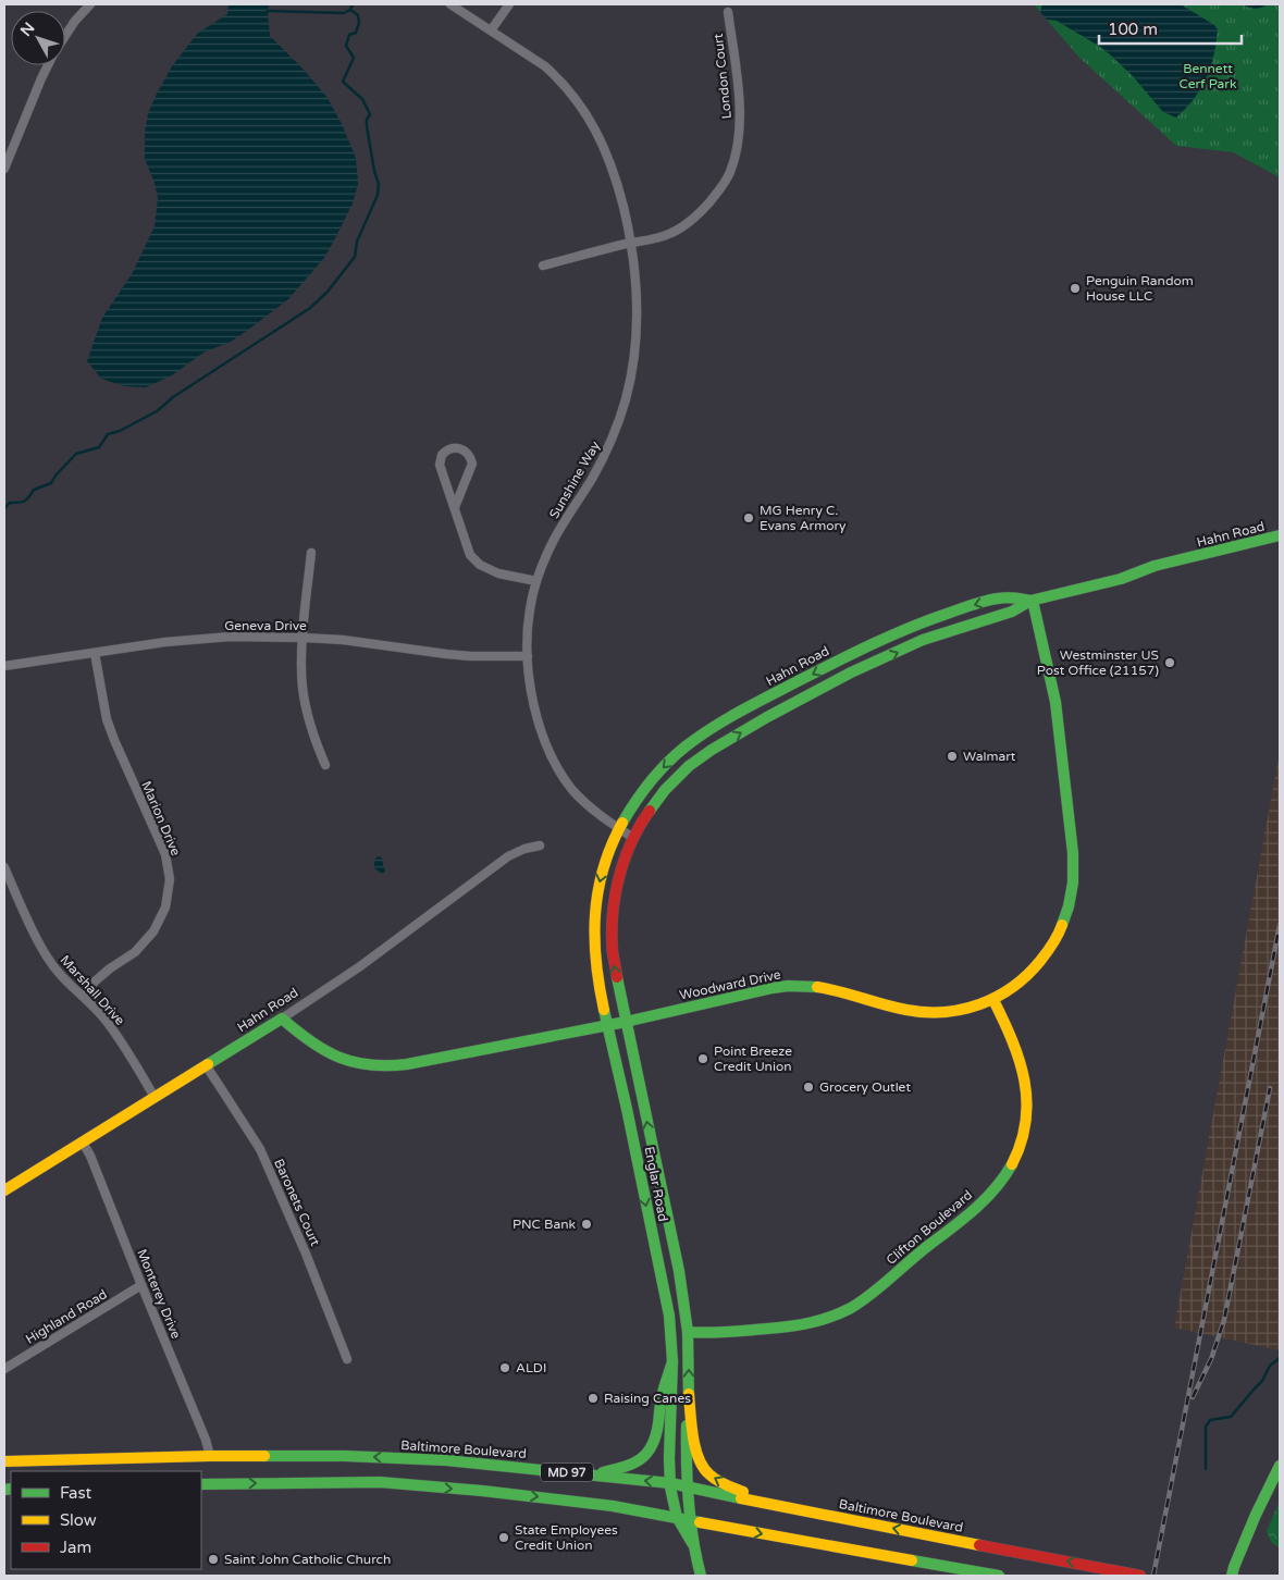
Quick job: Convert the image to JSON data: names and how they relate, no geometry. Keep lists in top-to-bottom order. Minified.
{"streets":{"main road":["Hahn Road","Woodward Drive","Englar Road","Clifton Boulevard","Baltimore Boulevard","MD 97"],"street":["London Court","Sunshine Way","Geneva Drive","Marion Drive","Marshall Drive","Baronets Court","Monterey Drive","Highland Road"]},"crossings":[["London Court","Sunshine Way"],["Sunshine Way","Hahn Road"],["Sunshine Way","Geneva Drive"],["Sunshine Way","Englar Road"],["Hahn Road","Woodward Drive"],["Hahn Road","Marshall Drive"],["Hahn Road","Englar Road"],["Hahn Road","Baronets Court"],["Hahn Road","Monterey Drive"],["Geneva Drive","Marion Drive"],["Marion Drive","Marshall Drive"],["Woodward Drive","Englar Road"],["Woodward Drive","Clifton Boulevard"],["Englar Road","Clifton Boulevard"],["Englar Road","Baltimore Boulevard"],["Englar Road","MD 97"],["Monterey Drive","Highland Road"],["Monterey Drive","Baltimore Boulevard"]],"parks":["Bennett Cerf Park"],"places":["Penguin Random House LLC","MG Henry C. Evans Armory","Westminster US Post Office (21157)","Walmart","Point Breeze Credit Union","Grocery Outlet","PNC Bank","ALDI","Raising Canes","State Employees Credit Union","Saint John Catholic Church"],"legend":["Fast","Slow","Jam"],"scale_bar":"100 m","north":"top left"}
